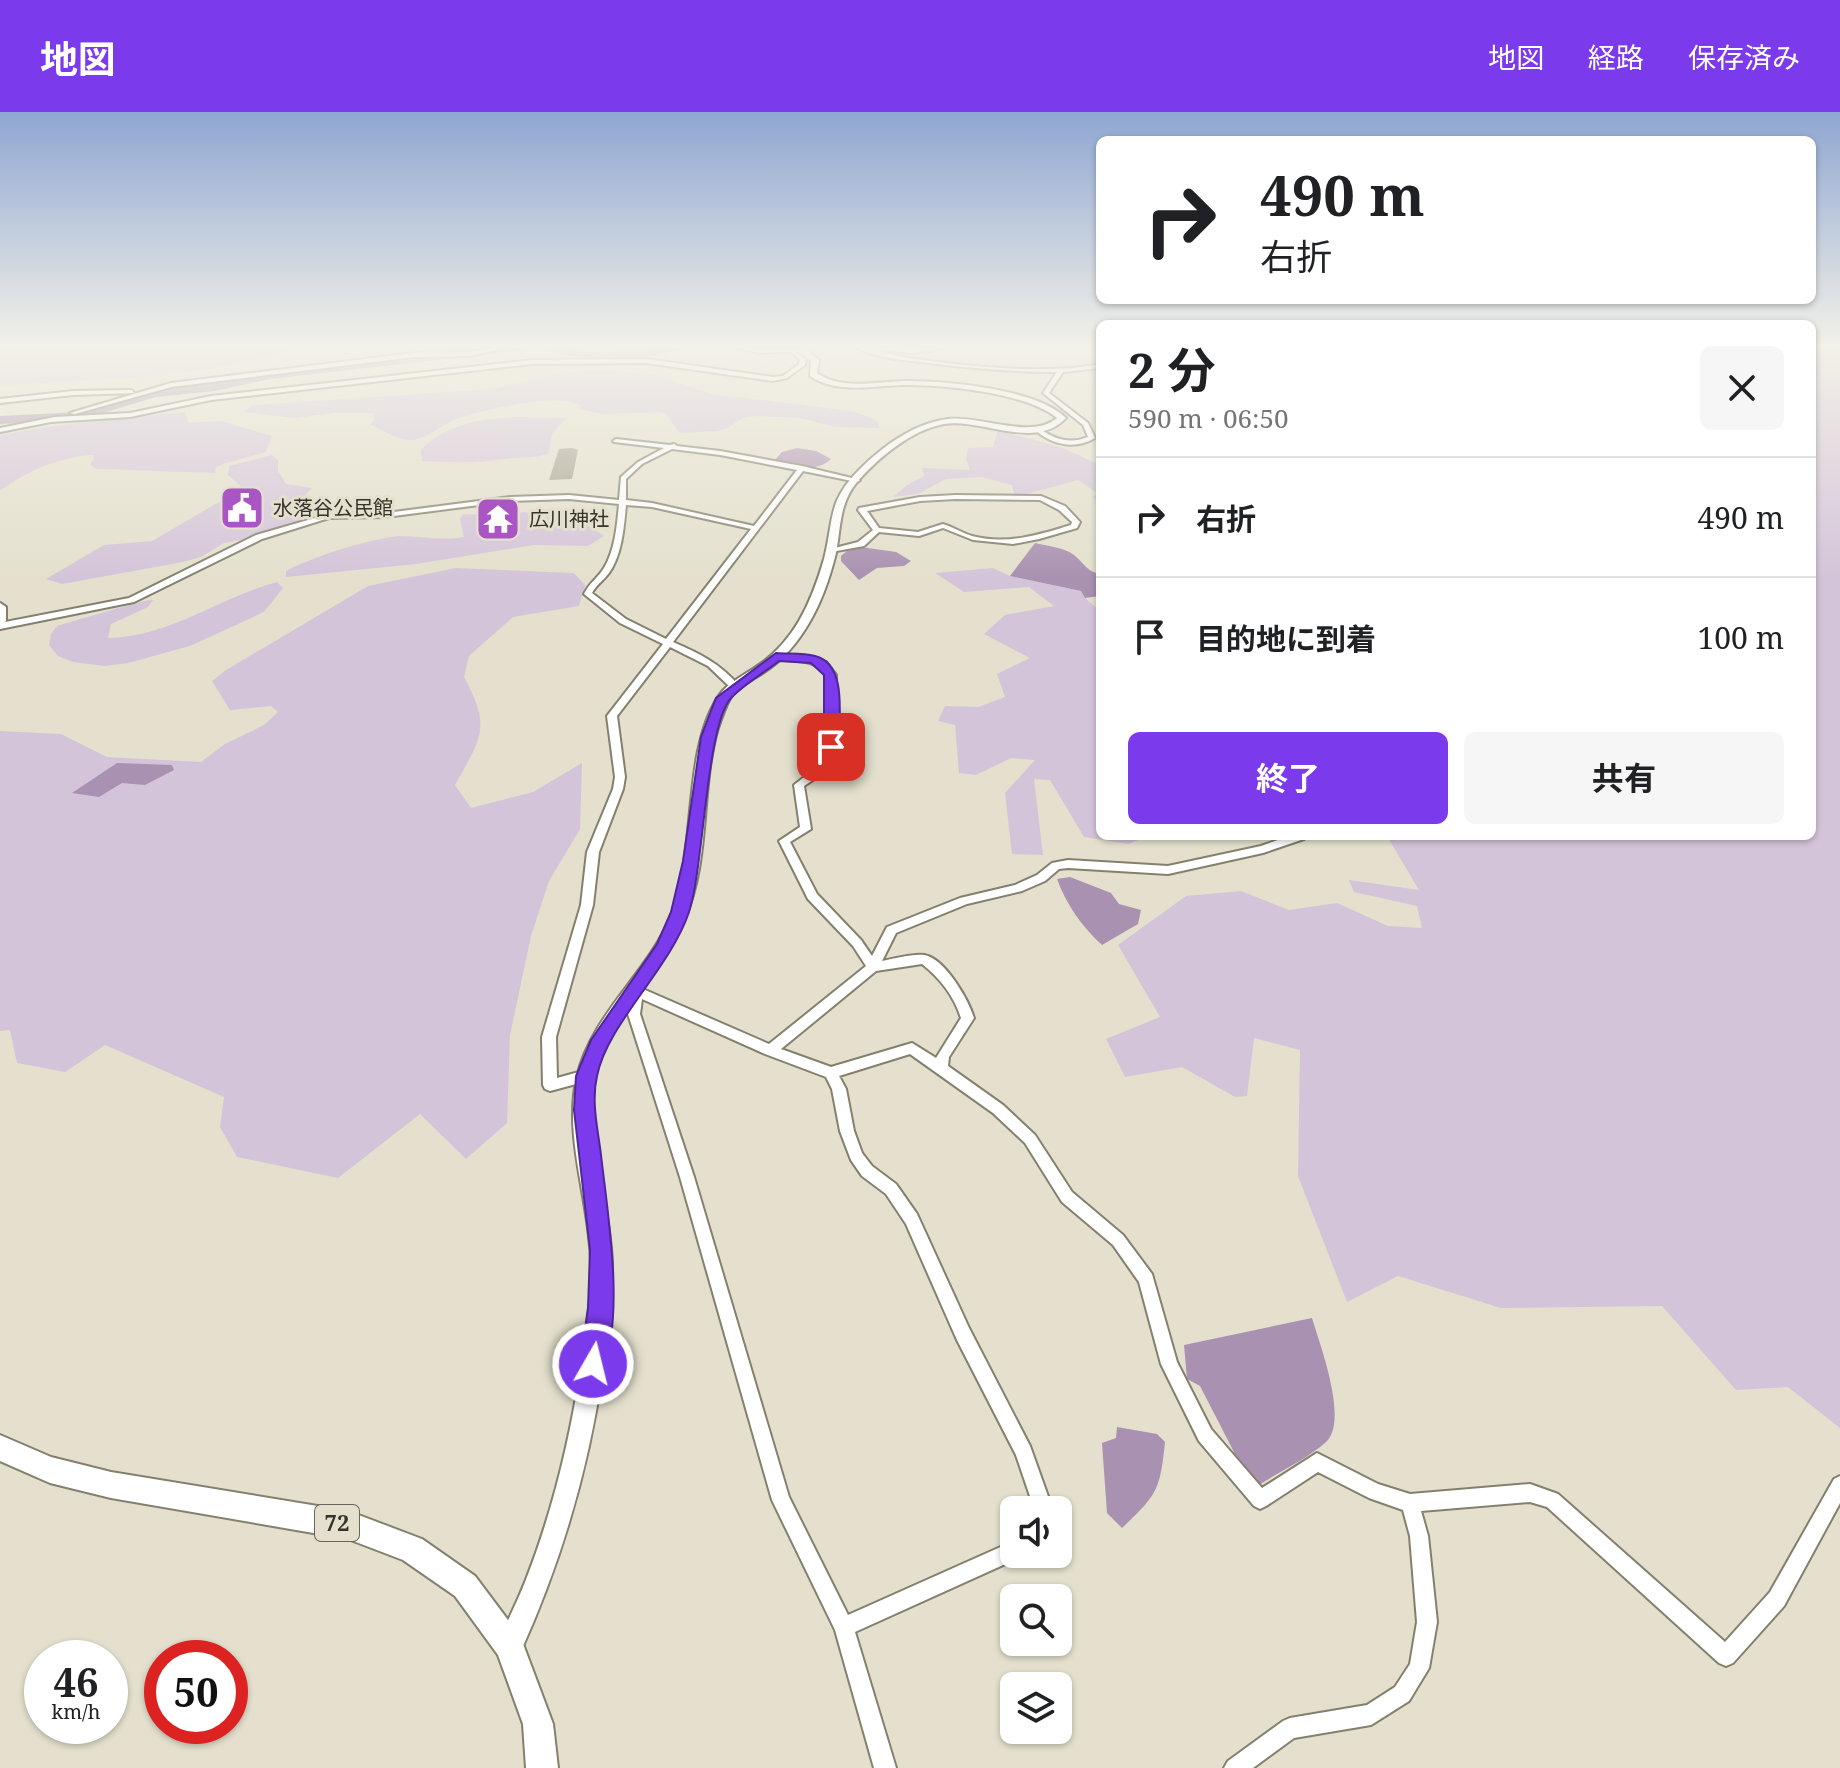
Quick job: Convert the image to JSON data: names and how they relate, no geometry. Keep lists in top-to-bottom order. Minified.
{"streets":{"main road":["72"]},"places":{"public building":["水落谷公民館"],"temple":["広川神社"]},"page":{"header":"地図","nav":["地図","経路","保存済み"],"turn":["490 m","右折"],"heading":["2 分","590 m · 06:50"],"list":[{"name":"右折","value":"490 m"},{"name":"目的地に到着","value":"100 m"}],"buttons":["終了","共有"],"speed":"46 km/h","limit":"50"}}
